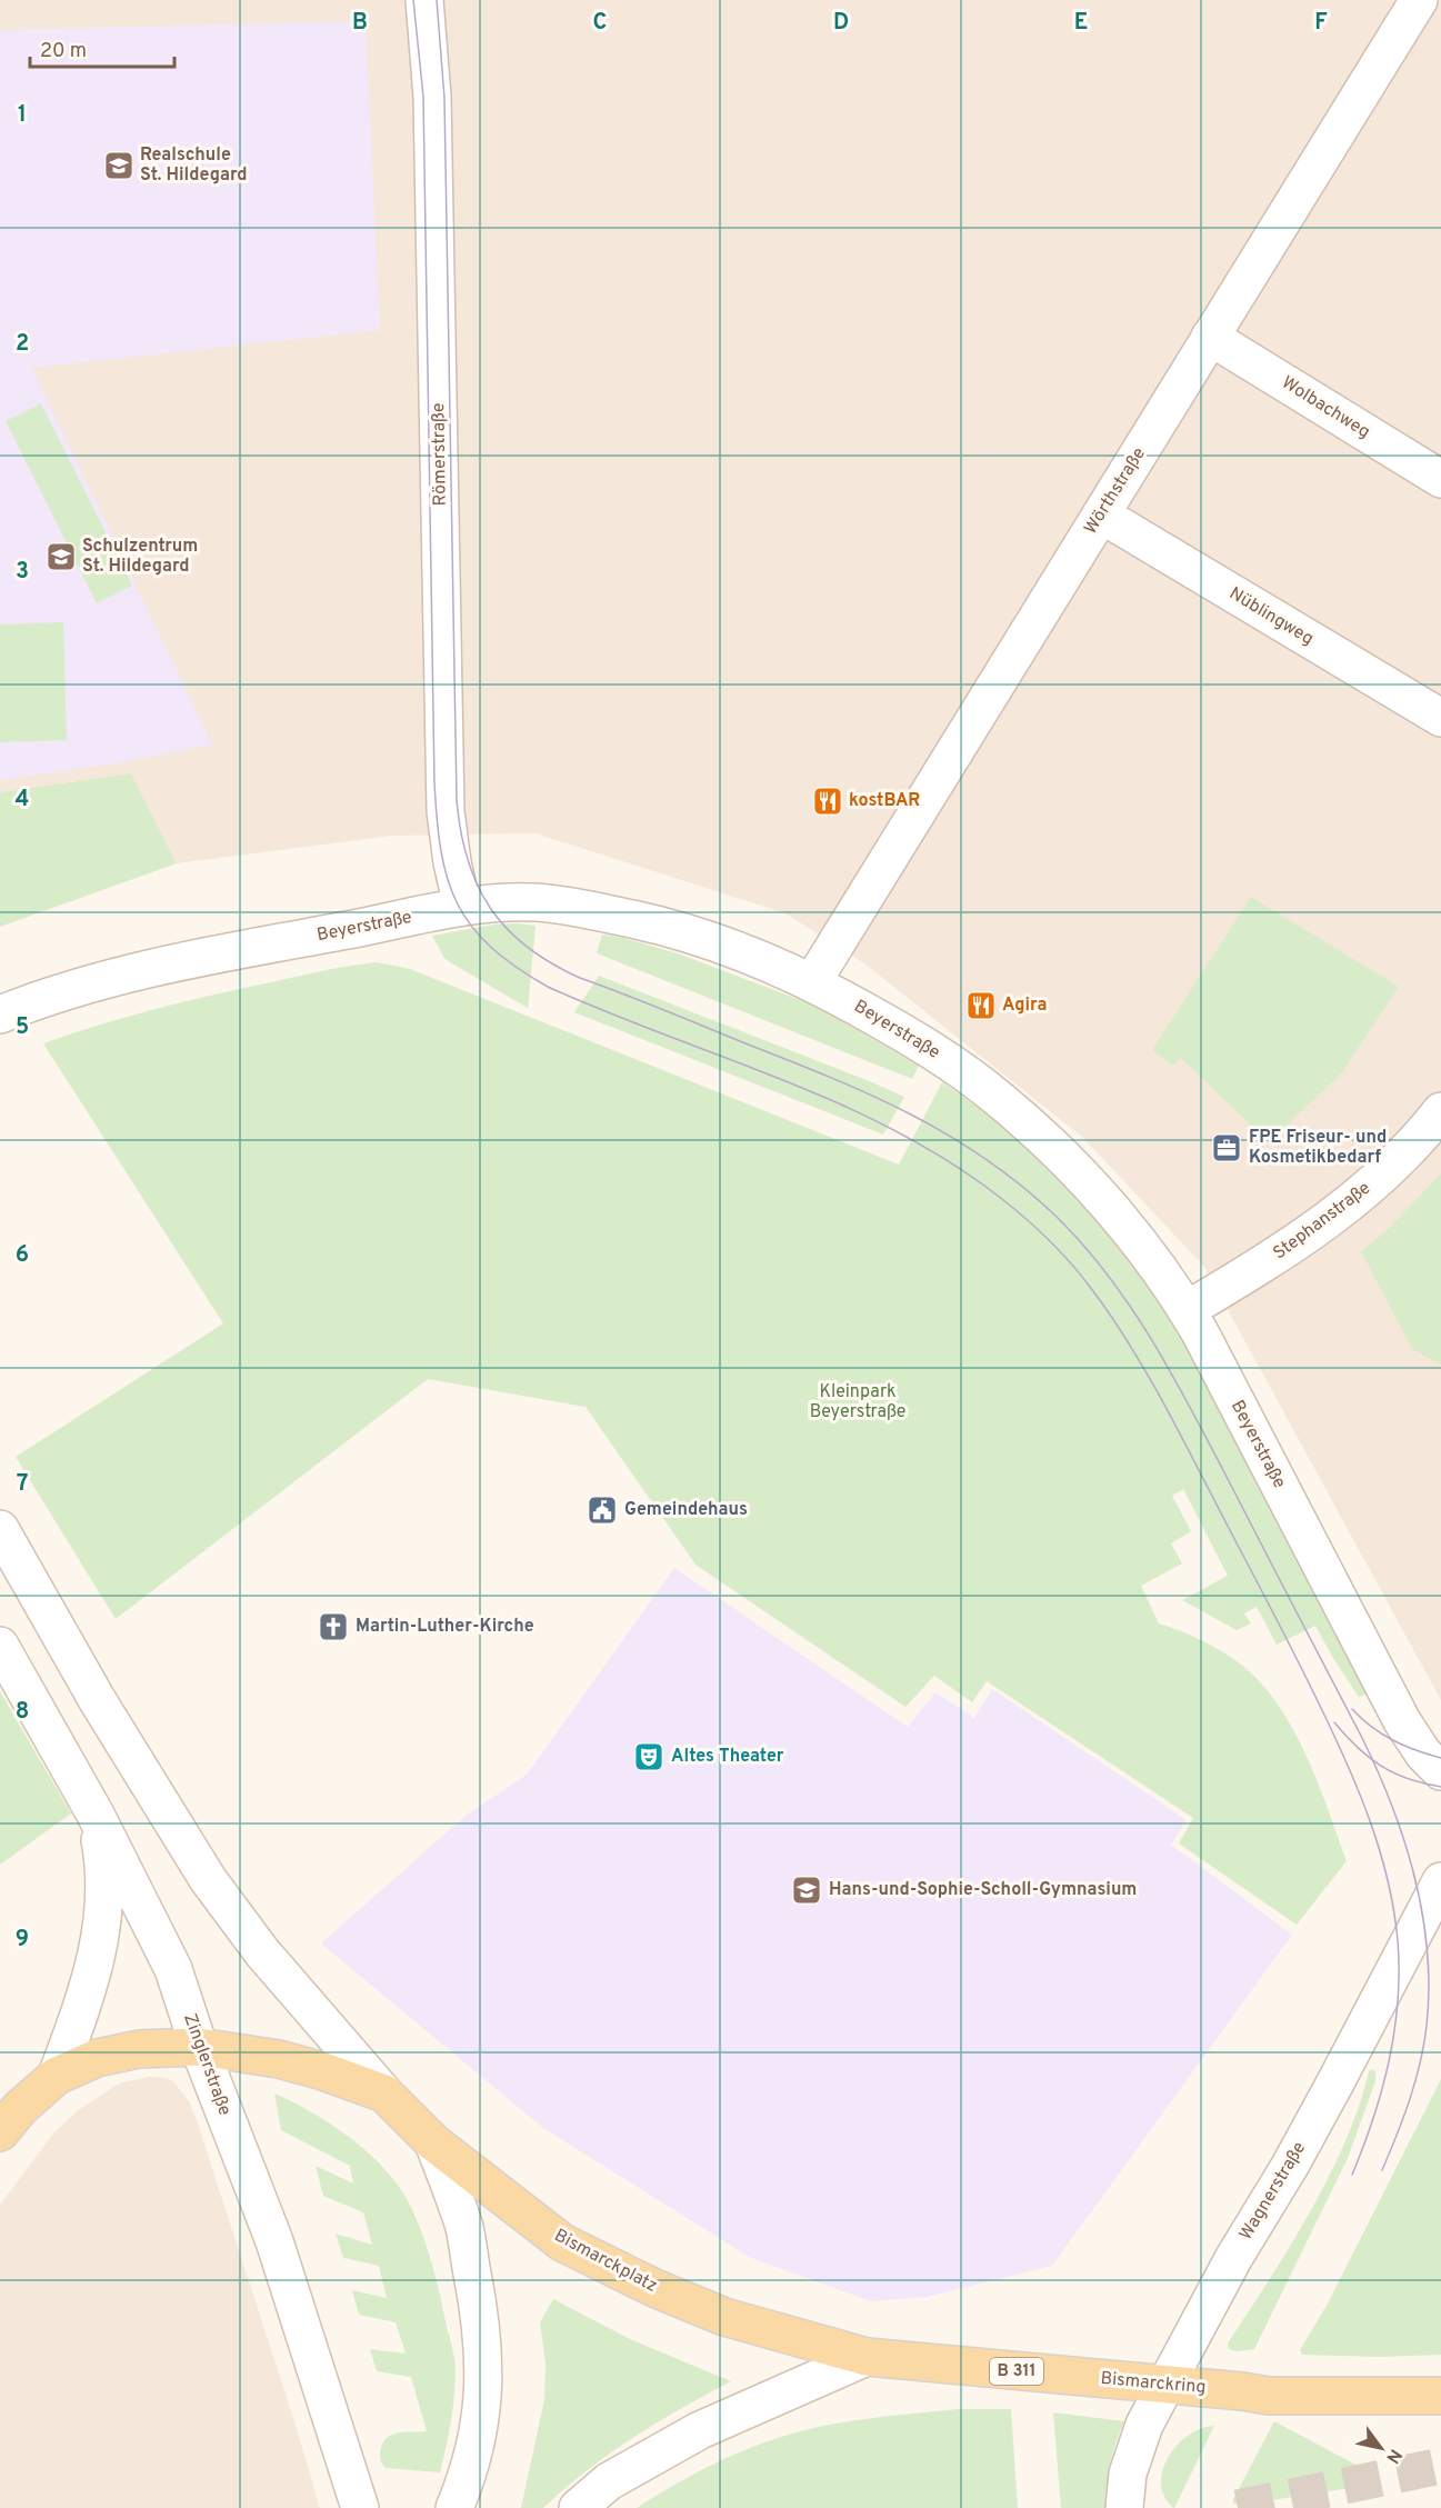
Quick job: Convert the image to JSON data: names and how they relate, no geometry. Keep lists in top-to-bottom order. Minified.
{"streets":{"main road":["Bismarckplatz","B 311","Bismarckring"],"street":["Wolbachweg","Römerstraße","Wörthstraße","Nüblingweg","Beyerstraße","Stephanstraße","Zinglerstraße","Wagnerstraße"]},"crossings":[["Wolbachweg","Wörthstraße"],["Römerstraße","Beyerstraße"],["Wörthstraße","Nüblingweg"],["Wörthstraße","Beyerstraße"],["Beyerstraße","Stephanstraße"],["Zinglerstraße","Bismarckplatz"],["Wagnerstraße","Bismarckring"],["Bismarckplatz","Bismarckring"]],"parks":["Kleinpark Beyerstraße"],"places":{"school or university":["Realschule St. Hildegard","Schulzentrum St. Hildegard","Hans-und-Sophie-Scholl-Gymnasium"],"restaurant":["kostBAR","Agira"],"office":["FPE Friseur- und Kosmetikbedarf"],"public building":["Gemeindehaus"],"church":["Martin-Luther-Kirche"],"theatre":["Altes Theater"]},"scale_bar":"20 m","north":"bottom right","grid":{"columns":["B","C","D","E","F"],"rows":["1","2","3","4","5","6","7","8","9"]}}
